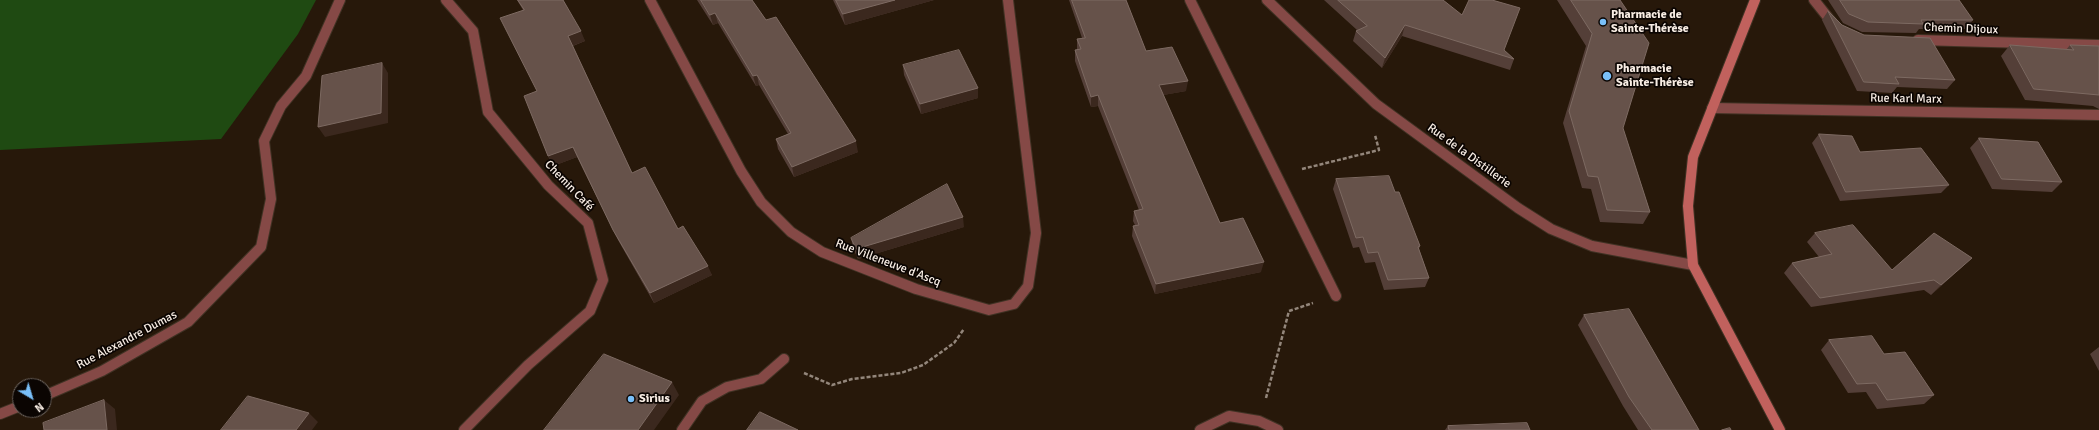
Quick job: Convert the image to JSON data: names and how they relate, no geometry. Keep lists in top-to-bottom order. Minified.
{"streets":{"street":["Chemin Dijoux","Rue Karl Marx","Rue de la Distillerie","Chemin Café","Rue Villeneuve d'Ascq","Rue Alexandre Dumas"]},"places":["Pharmacie de Sainte-Thérèse","Pharmacie Sainte-Thérèse","Sirius"],"north":"bottom right"}
